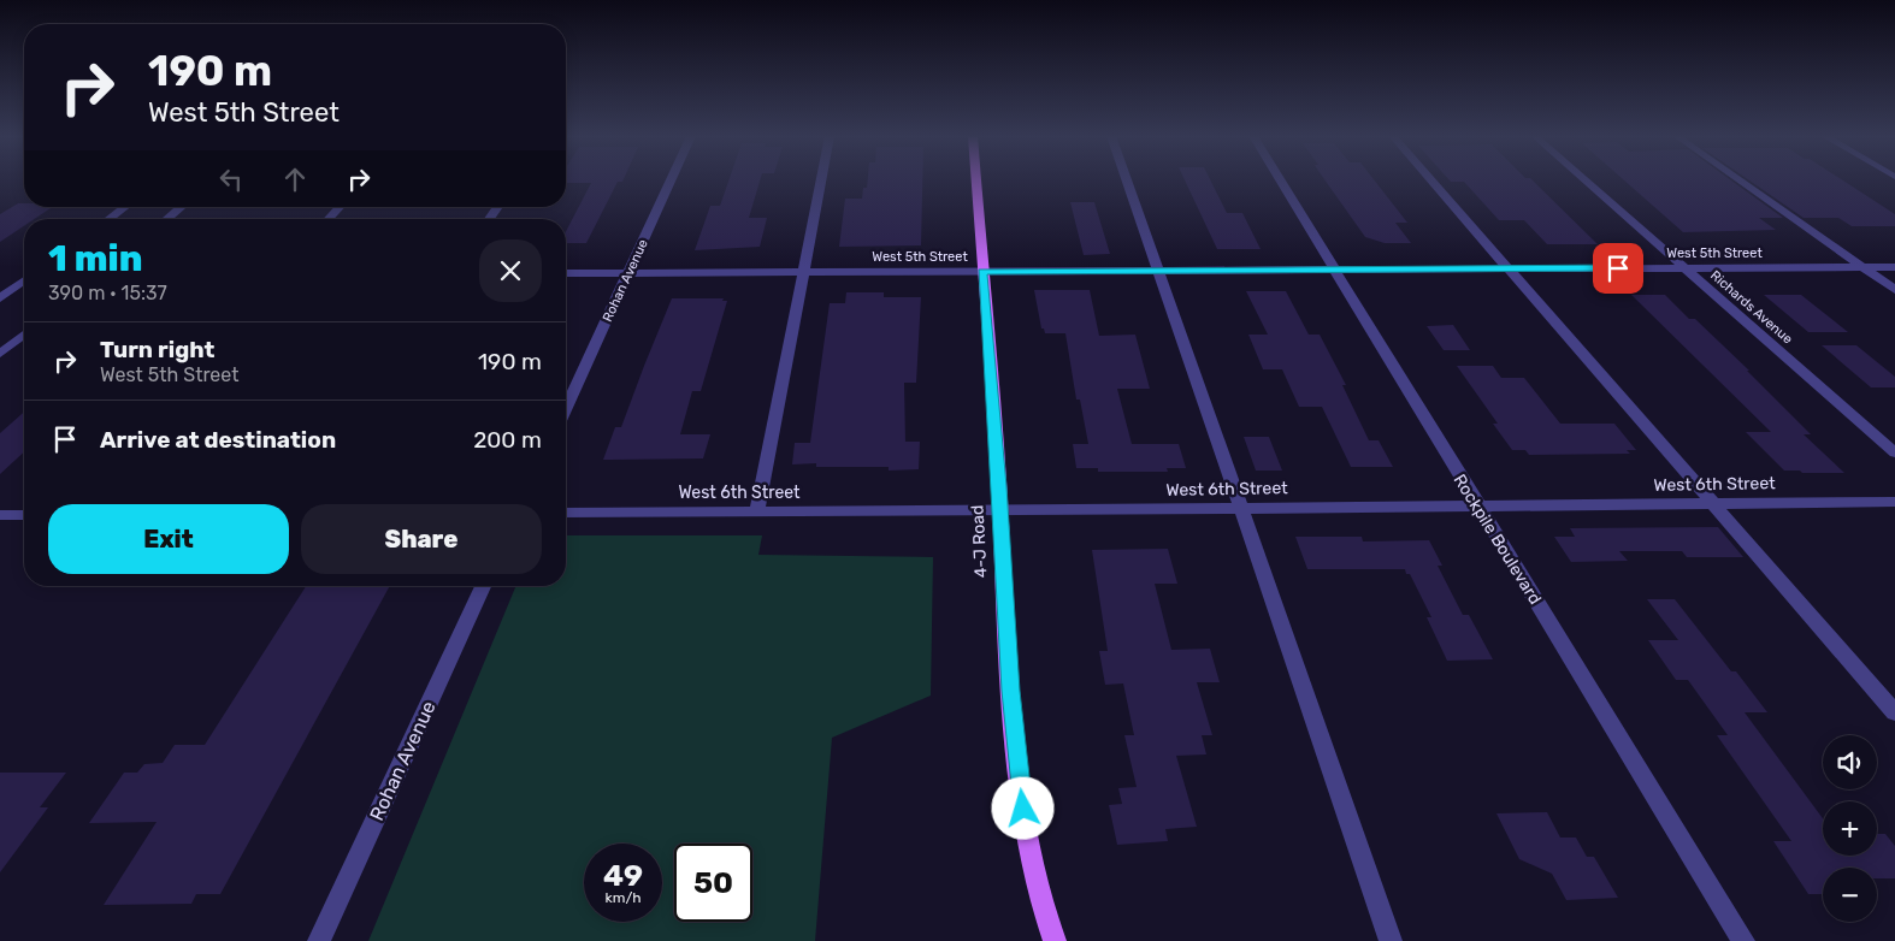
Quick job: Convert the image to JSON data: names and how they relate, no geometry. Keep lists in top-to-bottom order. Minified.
{"streets":{"main road":["4-J Road"],"street":["West 5th Street","Rohan Avenue","Richards Avenue","West 6th Street","Rockpile Boulevard"]},"crossings":[["West 5th Street","Rohan Avenue"],["West 5th Street","Richards Avenue"],["West 5th Street","Rockpile Boulevard"],["West 5th Street","4-J Road"],["West 6th Street","Rockpile Boulevard"],["West 6th Street","4-J Road"]],"page":{"turn":["190 m","West 5th Street"],"heading":["1 min","390 m · 15:37"],"list":[{"name":"Turn right","note":"West 5th Street","value":"190 m"},{"name":"Arrive at destination","value":"200 m"}],"buttons":["Exit","Share"],"map_buttons":["+","−"],"speed":"49 km/h","limit":"50"}}
